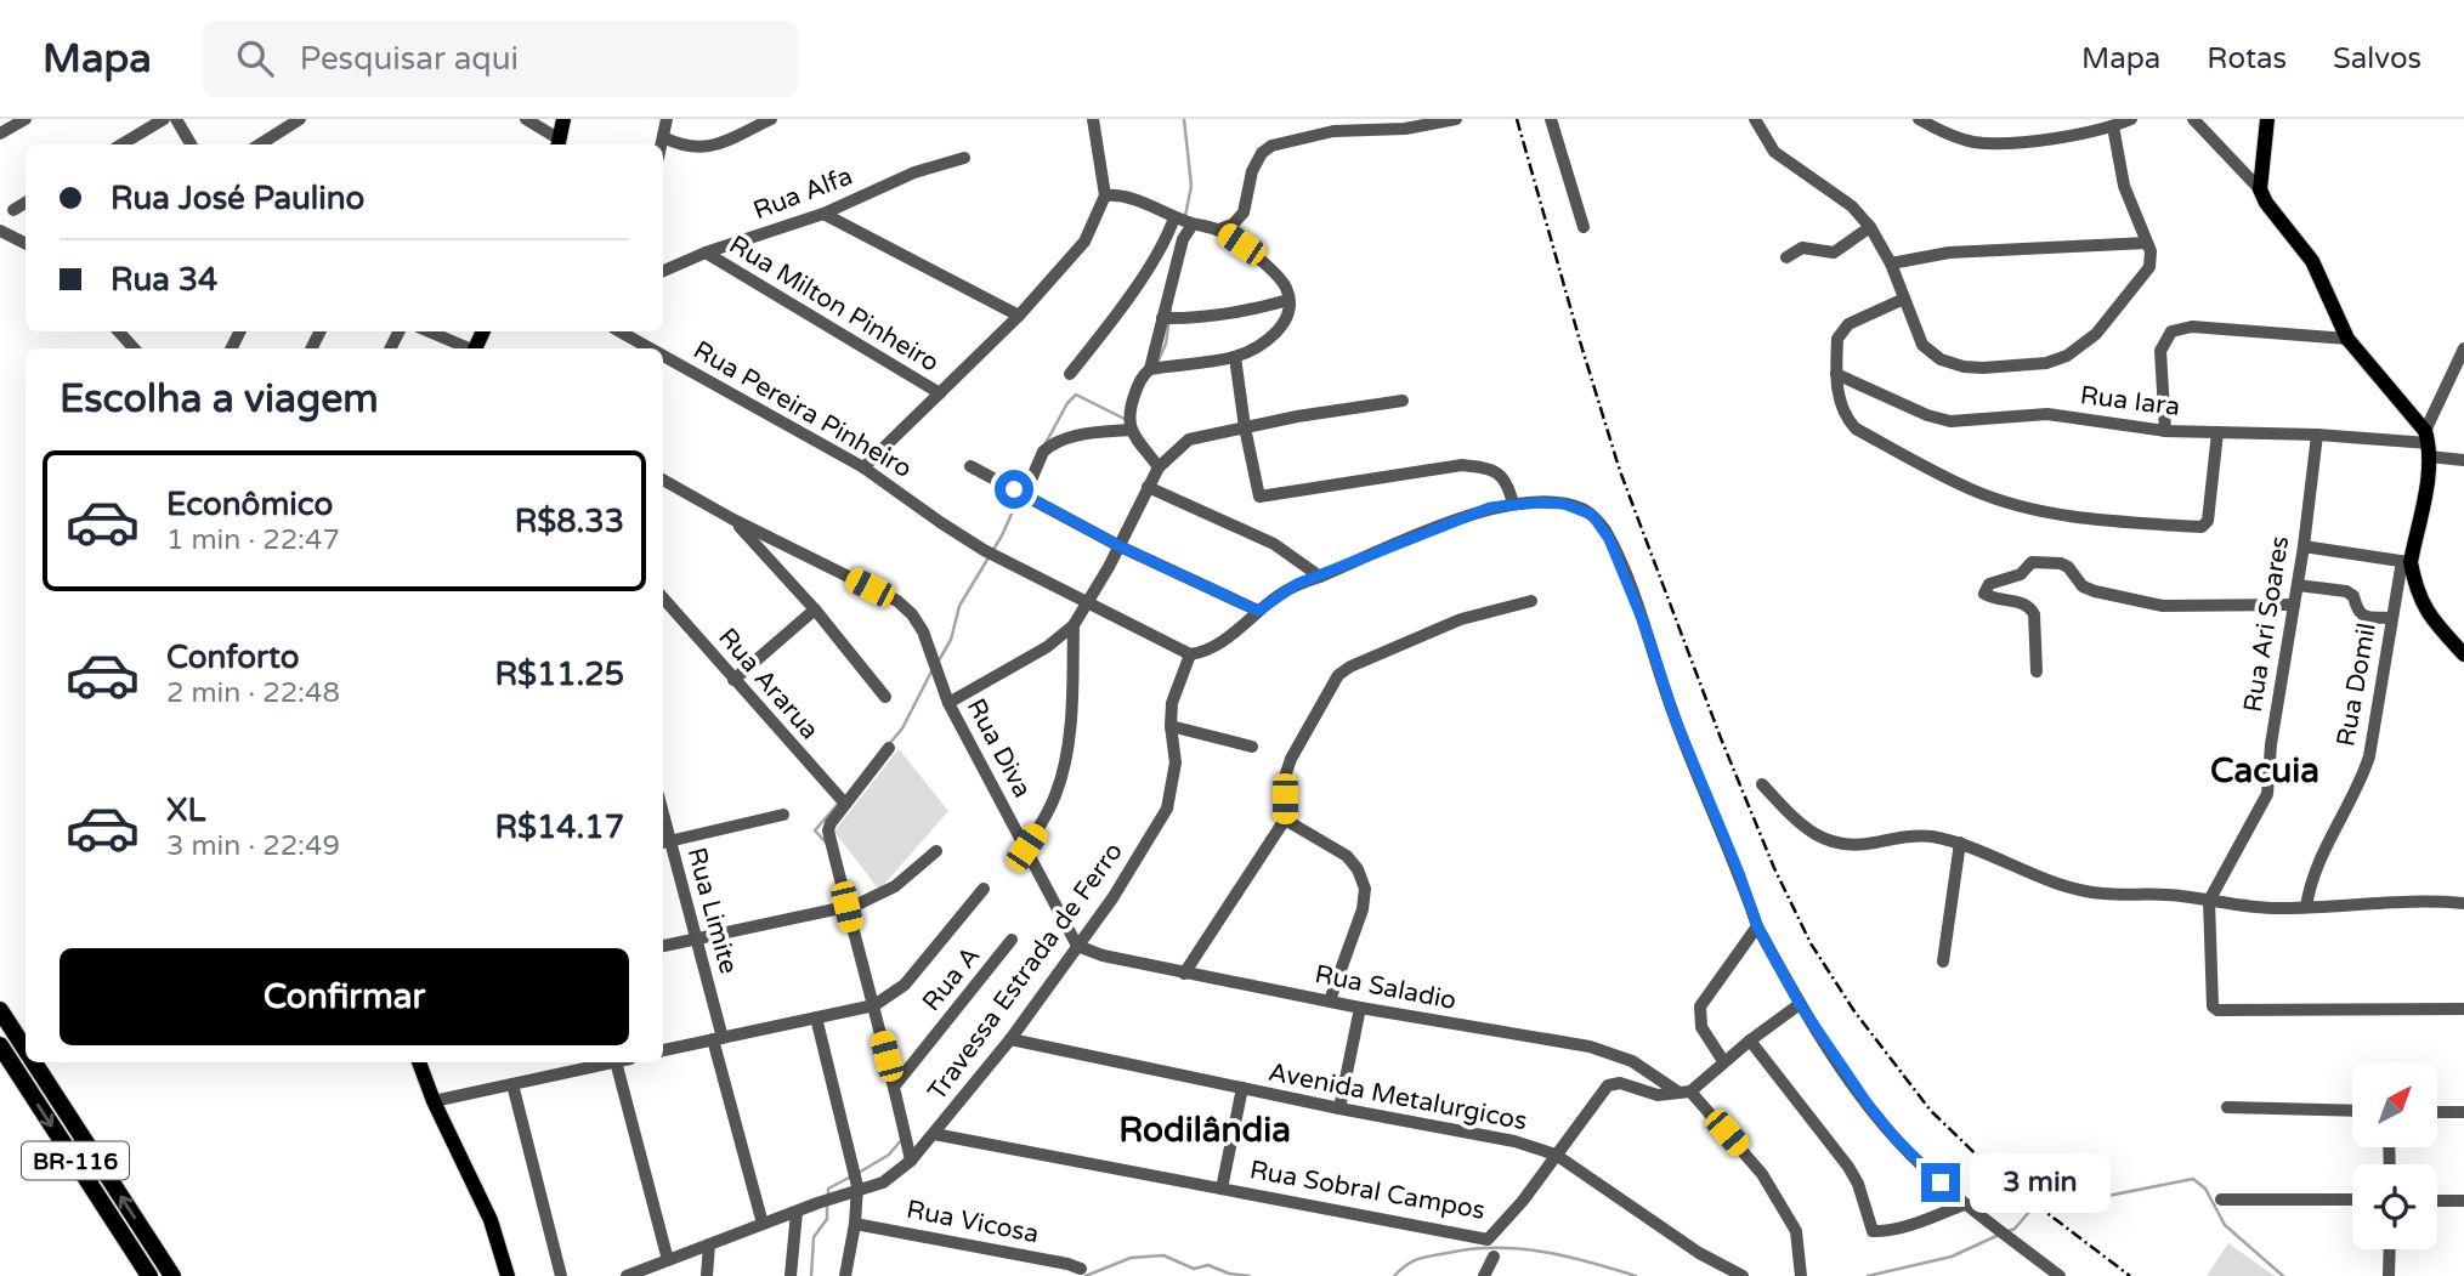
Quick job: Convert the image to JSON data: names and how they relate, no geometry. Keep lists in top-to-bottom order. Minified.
{"streets":{"highway":["BR-116"],"street":["Rua Alfa","Rua Milton Pinheiro","Rua Iara","Rua Pereira Pinheiro","Rua Ari Soares","Rua Ararua","Rua Domil","Rua Diva","Rua Limite","Travessa Estrada de Ferro","Rua A","Rua Saladio","Avenida Metalurgicos","Rua Sobral Campos","Rua Vicosa"]},"crossings":[["Rua Alfa","Rua Milton Pinheiro"],["Rua Iara","Rua Ari Soares"],["Rua Pereira Pinheiro","Travessa Estrada de Ferro"],["Rua Diva","Travessa Estrada de Ferro"],["Rua Diva","Rua Saladio"],["Rua Limite","Travessa Estrada de Ferro"],["Travessa Estrada de Ferro","Rua Saladio"],["Travessa Estrada de Ferro","Avenida Metalurgicos"],["Travessa Estrada de Ferro","Rua Sobral Campos"],["Avenida Metalurgicos","Rua Sobral Campos"]],"districts":["Cacuia","Rodilândia"],"north":"top right","page":{"header":"Mapa","search":"Pesquisar aqui","nav":["Mapa","Rotas","Salvos"],"banner":["Rua José Paulino","Rua 34"],"heading":"Escolha a viagem","list":[{"name":"Econômico","note":"1 min · 22:47","value":"R$8.33"},{"name":"Conforto","note":"2 min · 22:48","value":"R$11.25"},{"name":"XL","note":"3 min · 22:49","value":"R$14.17"}],"buttons":"Confirmar","bubble":"3 min"}}
